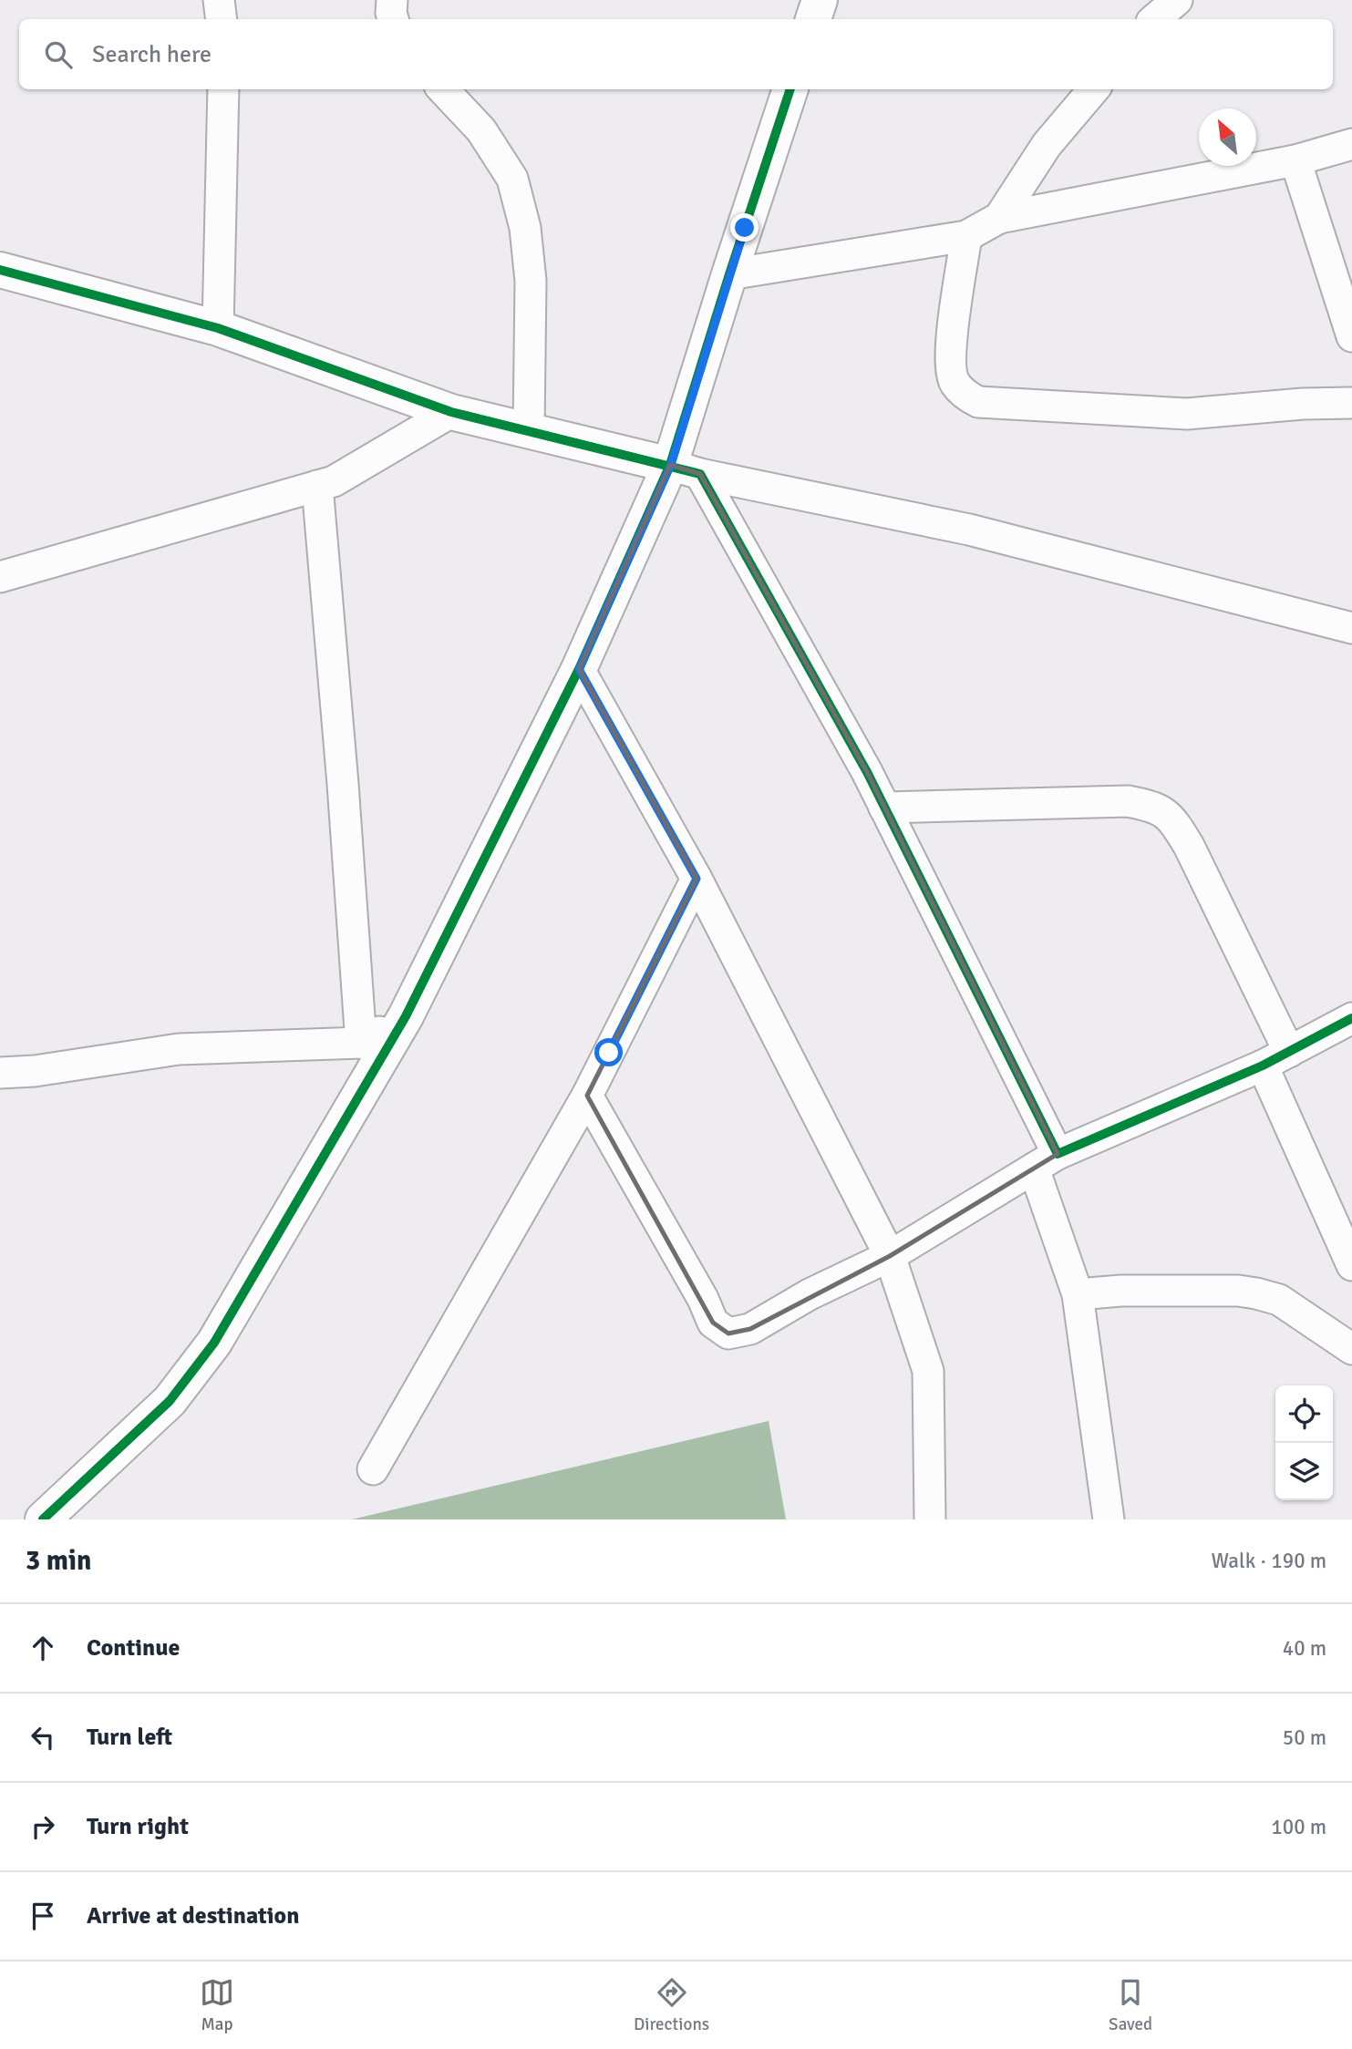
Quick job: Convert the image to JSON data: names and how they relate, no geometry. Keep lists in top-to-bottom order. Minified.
{"north":"top left","page":{"search":"Search here","heading":["3 min","Walk · 190 m"],"list":[["Continue","40 m"],["Turn left","50 m"],["Turn right","100 m"],"Arrive at destination"],"nav":["Map","Directions","Saved"]}}
